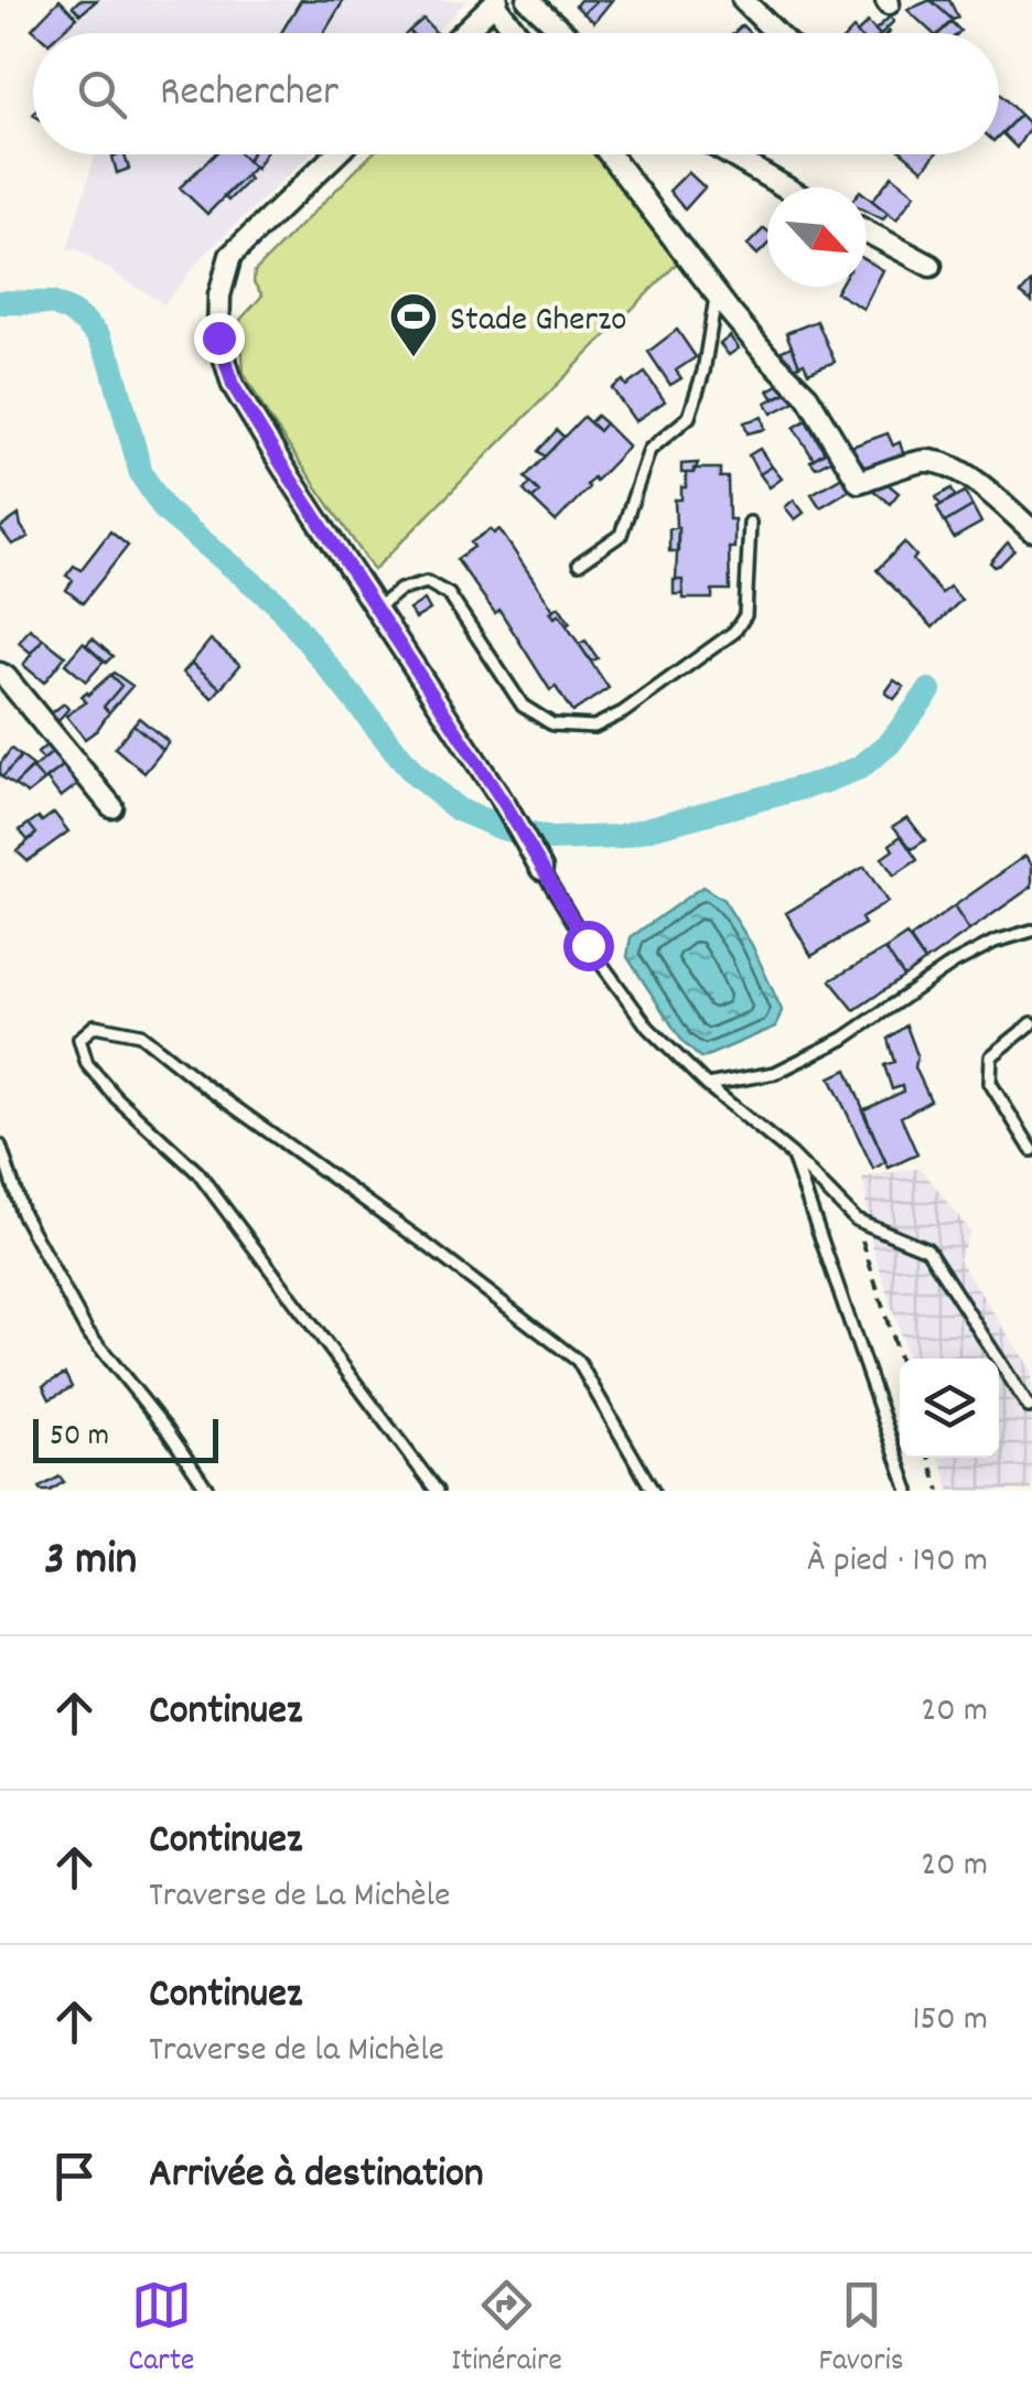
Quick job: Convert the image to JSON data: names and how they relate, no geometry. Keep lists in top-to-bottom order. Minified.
{"places":{"sports":["Stade Gherzo"]},"scale_bar":"50 m","north":"bottom right","page":{"search":"Rechercher","scale":"50 m","heading":["3 min","À pied · 190 m"],"list":[["Continuez","20 m"],["Continuez","Traverse de La Michèle","20 m"],["Continuez","Traverse de la Michèle","150 m"],"Arrivée à destination"],"nav":["Carte","Itinéraire","Favoris"]}}
